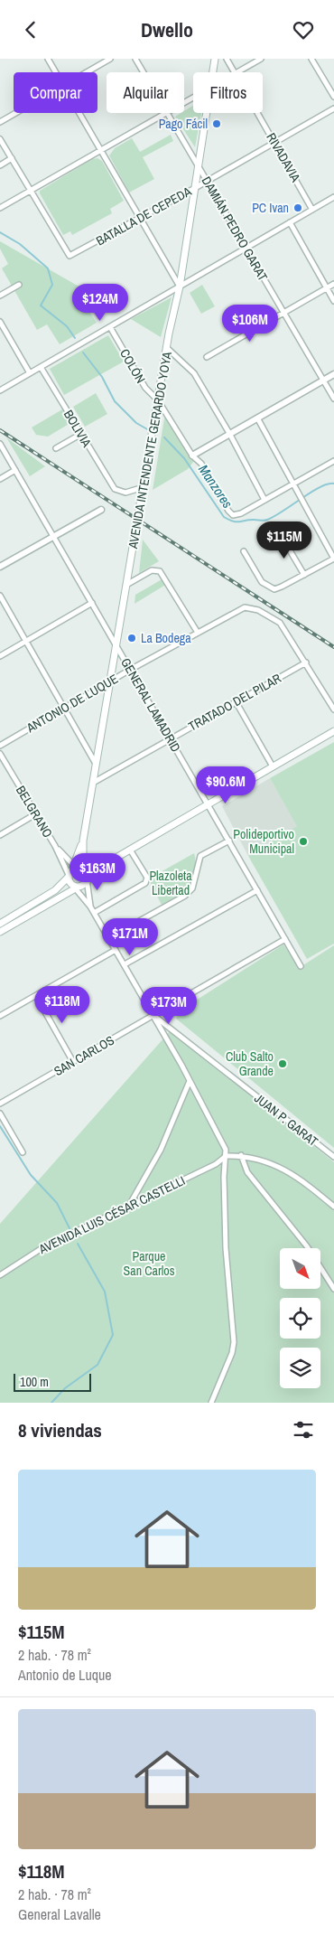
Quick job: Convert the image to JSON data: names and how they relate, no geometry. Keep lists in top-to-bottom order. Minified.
{"streets":{"main road":["AVENIDA INTENDENTE GERARDO YOYA"],"street":["RIVADAVIA","BATALLA DE CEPEDA","DAMIÁN PEDRO GARAT","COLÓN","BOLIVIA","TRATADO DEL PILAR","ANTONIO DE LUQUE","GENERAL LAMADRID","BELGRANO","SAN CARLOS","JUAN P. GARAT","AVENIDA LUIS CÉSAR CASTELLI"]},"crossings":[["RIVADAVIA","BATALLA DE CEPEDA"],["BATALLA DE CEPEDA","DAMIÁN PEDRO GARAT"],["BATALLA DE CEPEDA","AVENIDA INTENDENTE GERARDO YOYA"],["DAMIÁN PEDRO GARAT","AVENIDA INTENDENTE GERARDO YOYA"],["COLÓN","AVENIDA INTENDENTE GERARDO YOYA"],["BOLIVIA","AVENIDA INTENDENTE GERARDO YOYA"],["AVENIDA INTENDENTE GERARDO YOYA","TRATADO DEL PILAR"],["AVENIDA INTENDENTE GERARDO YOYA","ANTONIO DE LUQUE"],["AVENIDA INTENDENTE GERARDO YOYA","GENERAL LAMADRID"],["AVENIDA INTENDENTE GERARDO YOYA","BELGRANO"],["TRATADO DEL PILAR","ANTONIO DE LUQUE"],["TRATADO DEL PILAR","GENERAL LAMADRID"],["ANTONIO DE LUQUE","GENERAL LAMADRID"],["GENERAL LAMADRID","SAN CARLOS"],["SAN CARLOS","JUAN P. GARAT"]],"water":["Manzores"],"parks":["Plazoleta Libertad","Parque San Carlos"],"places":["Pago Fácil","PC Ivan","La Bodega","Polideportivo Municipal","Club Salto Grande"],"scale_bar":"100 m","north":"bottom right","page":{"header":"Dwello","chip":["Comprar","Alquilar","Filtros"],"price":["$124M","$106M","$115M","$90.6M","$163M","$171M","$118M","$173M"],"scale":"100 m","heading":"8 viviendas","list":[{"name":"$115M","note":"2 hab. · 78 m² · Antonio de Luque"},{"name":"$118M","note":"2 hab. · 78 m² · General Lavalle"}]}}
